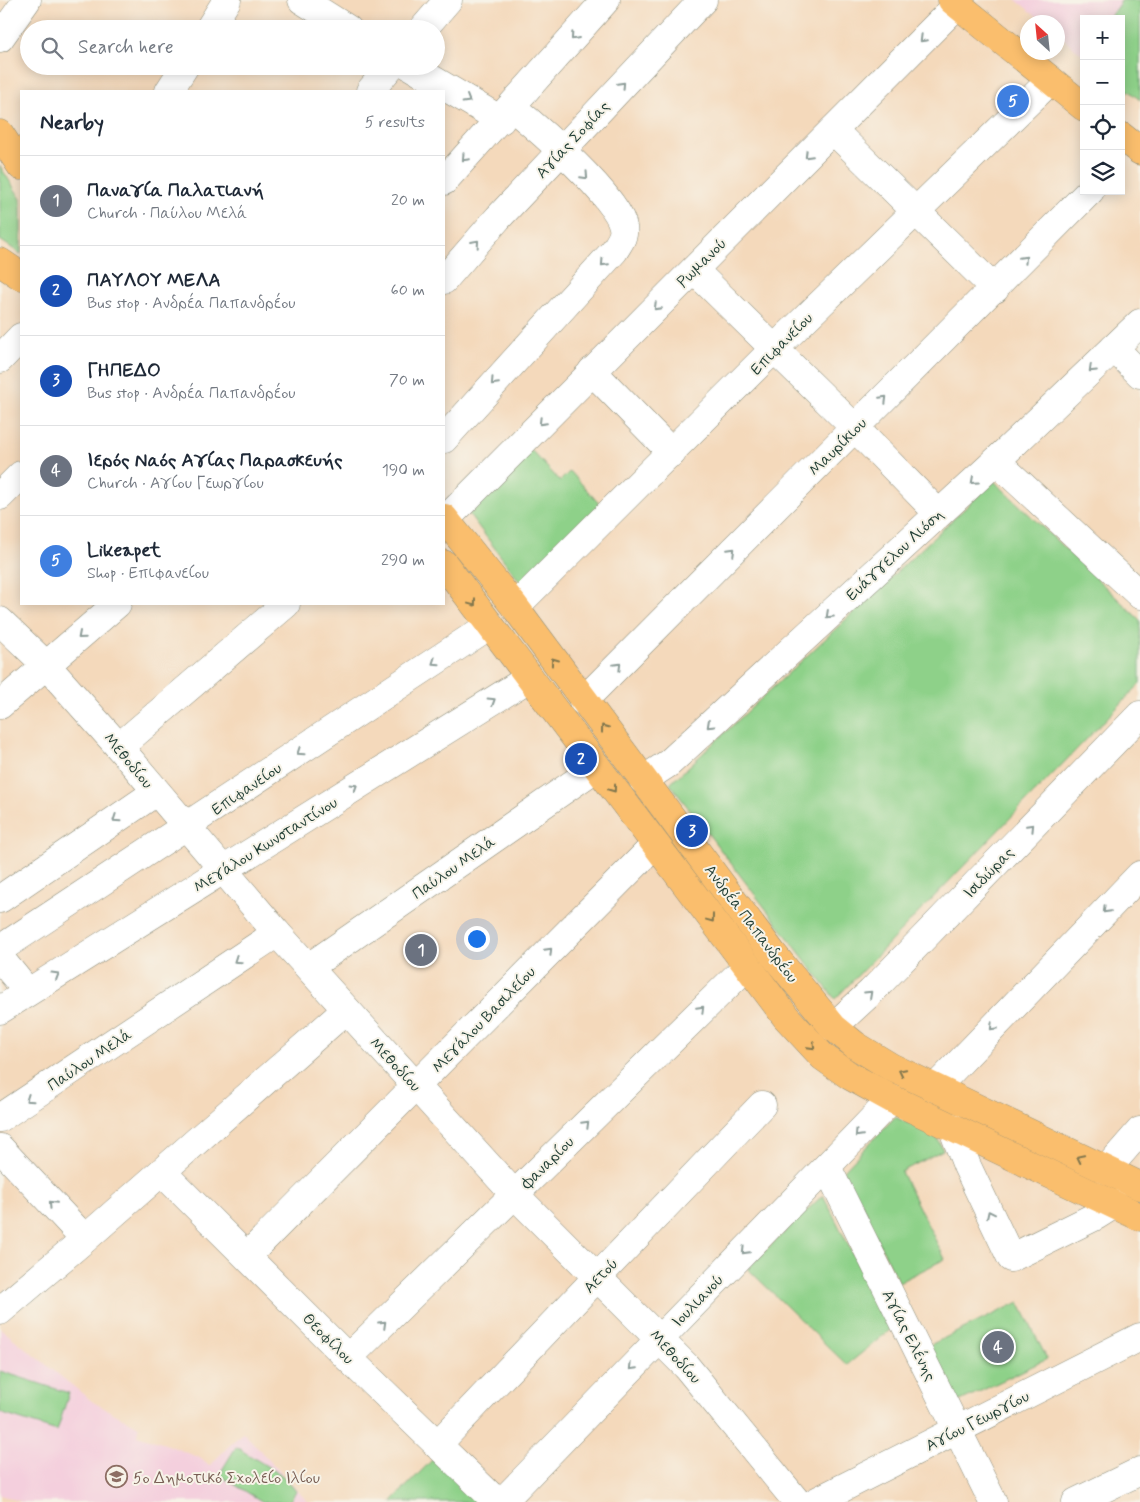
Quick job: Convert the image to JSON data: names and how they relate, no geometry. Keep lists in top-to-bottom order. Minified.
{"streets":{"main road":["Ανδρέα Παπανδρέου"],"street":["Αγίας Σοφίας","Ρωμανού","Επιφανείου","Μαυρίκιου","Ευάγγελου Λιόση","Μεθοδίου","Μεγάλου Κωνσταντίνου","Παύλου Μελά","Ισιδώρας","Μεγάλου Βασιλείου","Φαναρίου","Αετού","Ιουλιανού","Αγίας Ελένης","Θεοφίλου","Αγίου Γεωργίου"]},"crossings":[["Επιφανείου","Μεθοδίου"],["Επιφανείου","Ανδρέα Παπανδρέου"],["Μαυρίκιου","Ανδρέα Παπανδρέου"],["Ευάγγελου Λιόση","Ανδρέα Παπανδρέου"],["Μεθοδίου","Μεγάλου Κωνσταντίνου"],["Μεθοδίου","Παύλου Μελά"],["Μεθοδίου","Μεγάλου Βασιλείου"],["Μεθοδίου","Φαναρίου"],["Μεθοδίου","Αετού"],["Μεθοδίου","Ιουλιανού"],["Μεγάλου Κωνσταντίνου","Ανδρέα Παπανδρέου"],["Παύλου Μελά","Ανδρέα Παπανδρέου"],["Ισιδώρας","Ανδρέα Παπανδρέου"],["Ανδρέα Παπανδρέου","Μεγάλου Βασιλείου"],["Ανδρέα Παπανδρέου","Φαναρίου"],["Ανδρέα Παπανδρέου","Ιουλιανού"],["Μεγάλου Βασιλείου","Θεοφίλου"],["Φαναρίου","Θεοφίλου"],["Αετού","Θεοφίλου"],["Ιουλιανού","Αγίας Ελένης"],["Αγίας Ελένης","Αγίου Γεωργίου"]],"one_way":["Ρωμανού","Μαυρίκιου","Ευάγγελου Λιόση","Μεγάλου Βασιλείου","Φαναρίου","Ιουλιανού"],"places":{"school or university":["5ο Δημοτικό Σχολείο Ιλίου"]},"north":"top left","page":{"map_buttons":["+","−"],"search":"Search here","pins":["5","2","3","1","4"],"heading":["Nearby","5 results"],"list":[{"mark":"1","name":"Παναγία Παλατιανή","note":"Church · Παύλου Μελά","value":"20 m"},{"mark":"2","name":"ΠΑΥΛΟΥ ΜΕΛΑ","note":"Bus stop · Ανδρέα Παπανδρέου","value":"60 m"},{"mark":"3","name":"ΓΗΠΕΔΟ","note":"Bus stop · Ανδρέα Παπανδρέου","value":"70 m"},{"mark":"4","name":"Ιερός Ναός Αγίας Παρασκευής","note":"Church · Αγίου Γεωργίου","value":"190 m"},{"mark":"5","name":"Likeapet","note":"Shop · Επιφανείου","value":"290 m"}]}}
